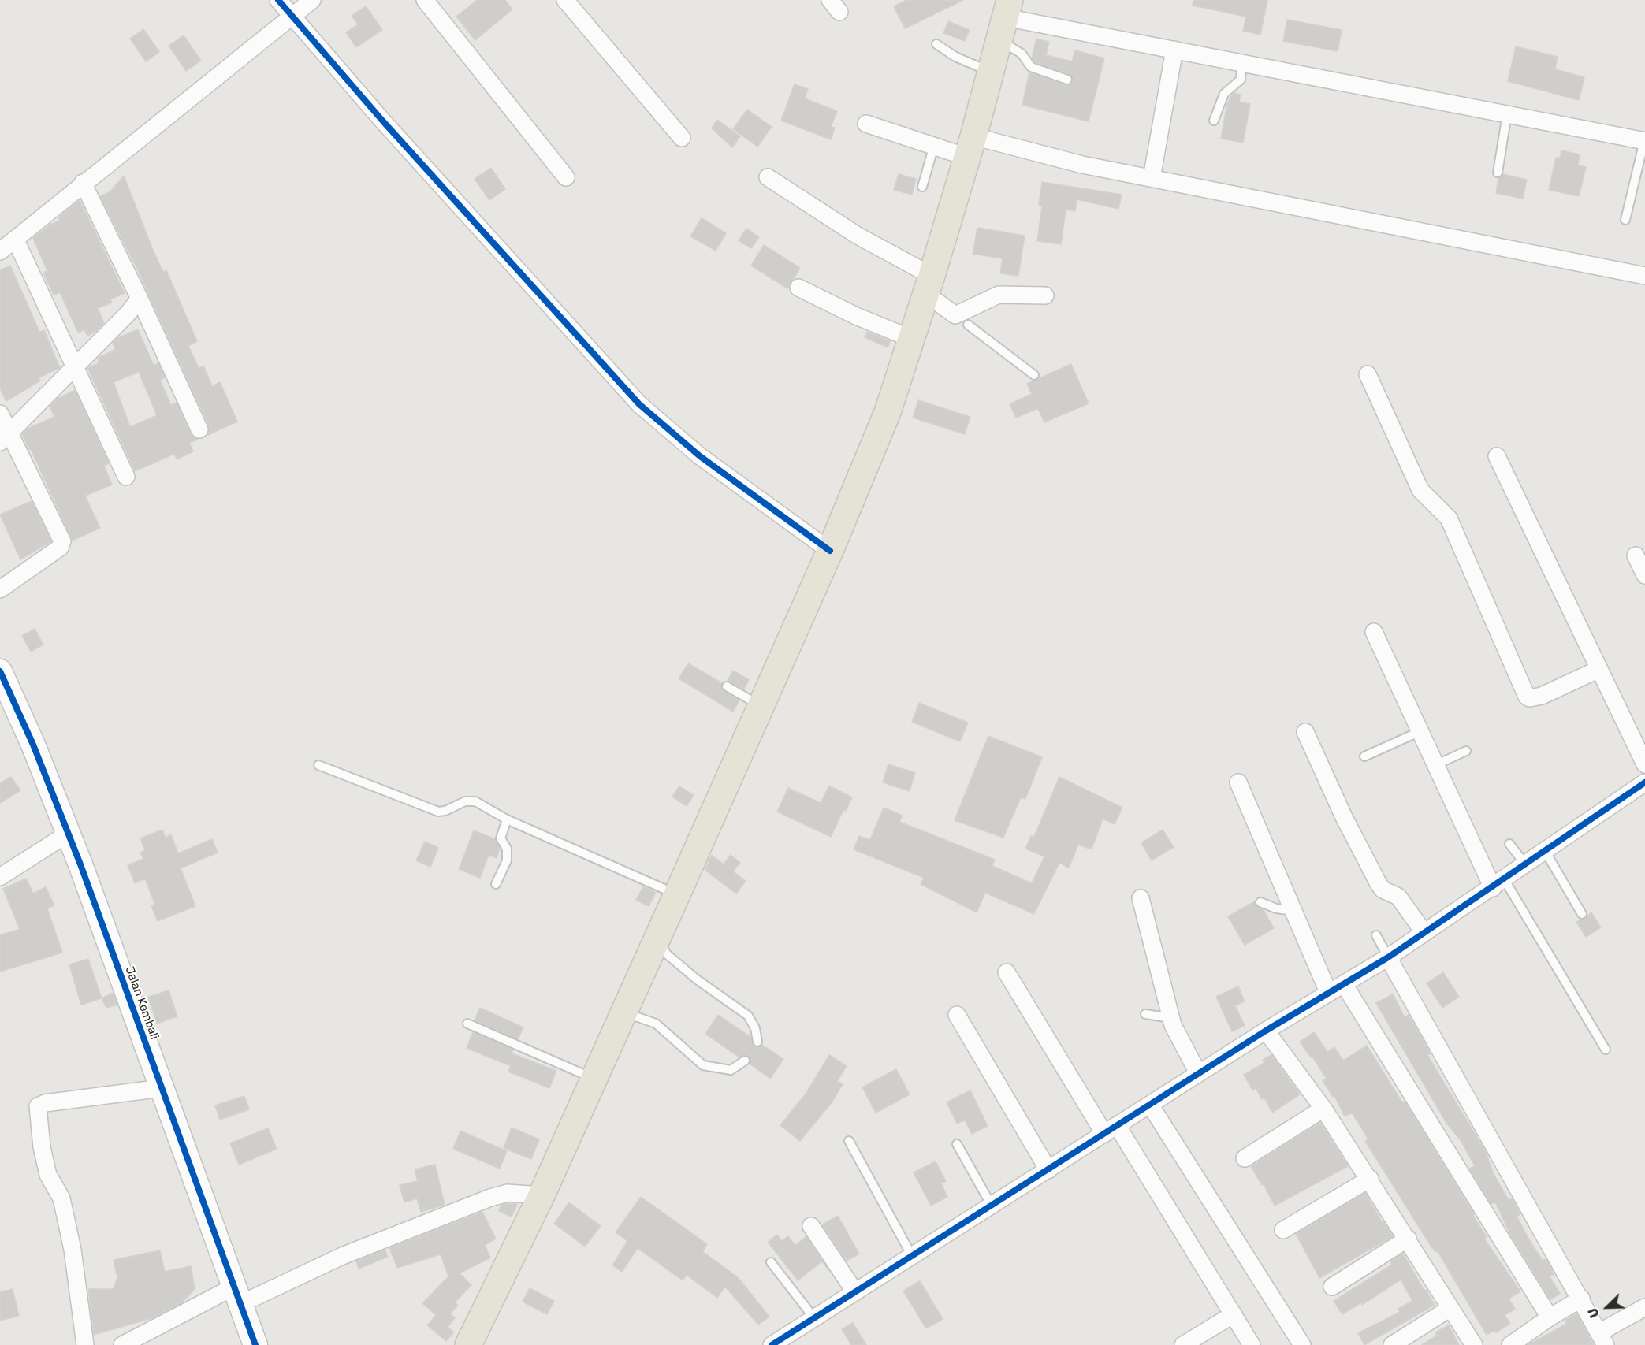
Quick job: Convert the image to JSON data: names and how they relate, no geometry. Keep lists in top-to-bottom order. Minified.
{"streets":{"street":["Jalan Kembali"]},"north":"bottom left"}
